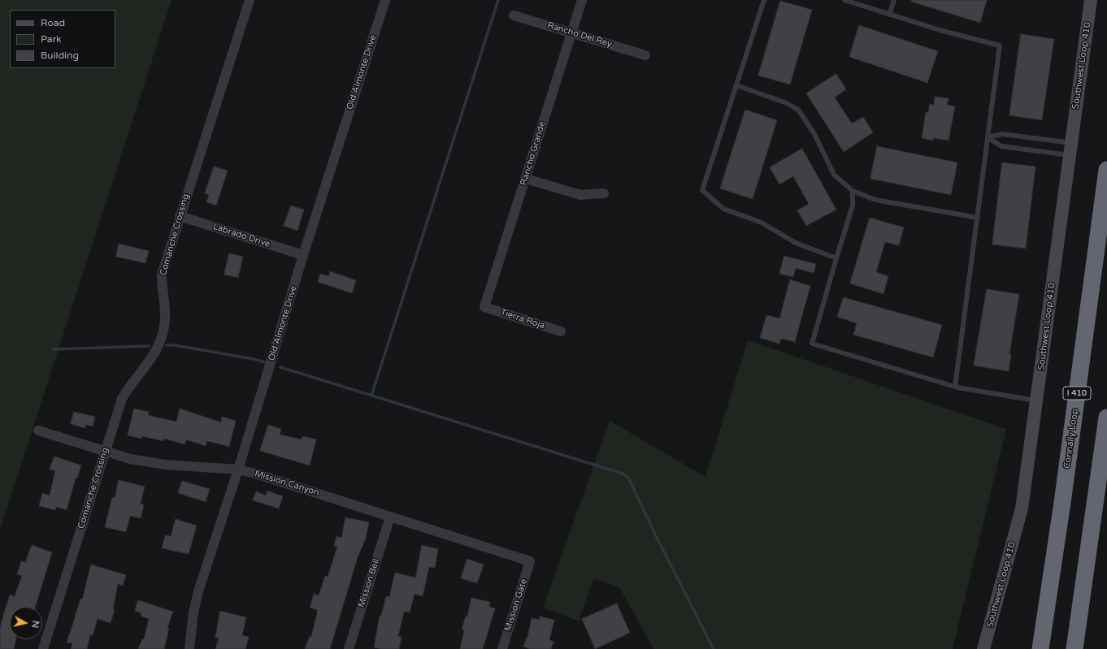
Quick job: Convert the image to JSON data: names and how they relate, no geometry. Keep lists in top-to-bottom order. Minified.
{"streets":{"highway":["I 410","Connally Loop"],"main road":["Southwest Loop 410"],"street":["Rancho Del Rey","Old Almonte Drive","Rancho Grande","Comanche Crossing","Labrado Drive","Tierra Roja","Mission Canyon","Mission Bell","Mission Gate"]},"crossings":[["Rancho Del Rey","Rancho Grande"],["Old Almonte Drive","Labrado Drive"],["Old Almonte Drive","Mission Canyon"],["Rancho Grande","Tierra Roja"],["Comanche Crossing","Labrado Drive"],["Comanche Crossing","Mission Canyon"],["Mission Canyon","Mission Bell"],["Mission Canyon","Mission Gate"]],"legend":["Road","Park","Building"],"north":"right"}
